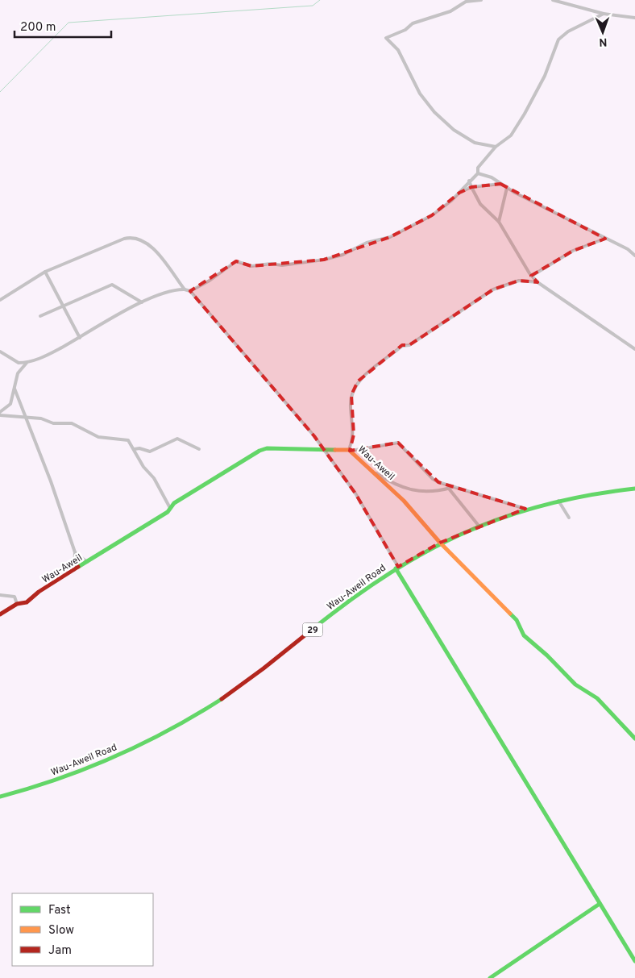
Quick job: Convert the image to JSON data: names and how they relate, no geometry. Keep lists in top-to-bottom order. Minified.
{"streets":{"street":["Wau-Aweil","Wau-Aweil Road","29"]},"crossings":[["Wau-Aweil","Wau-Aweil Road"]],"legend":["Fast","Slow","Jam"],"scale_bar":"200 m","north":"bottom"}
